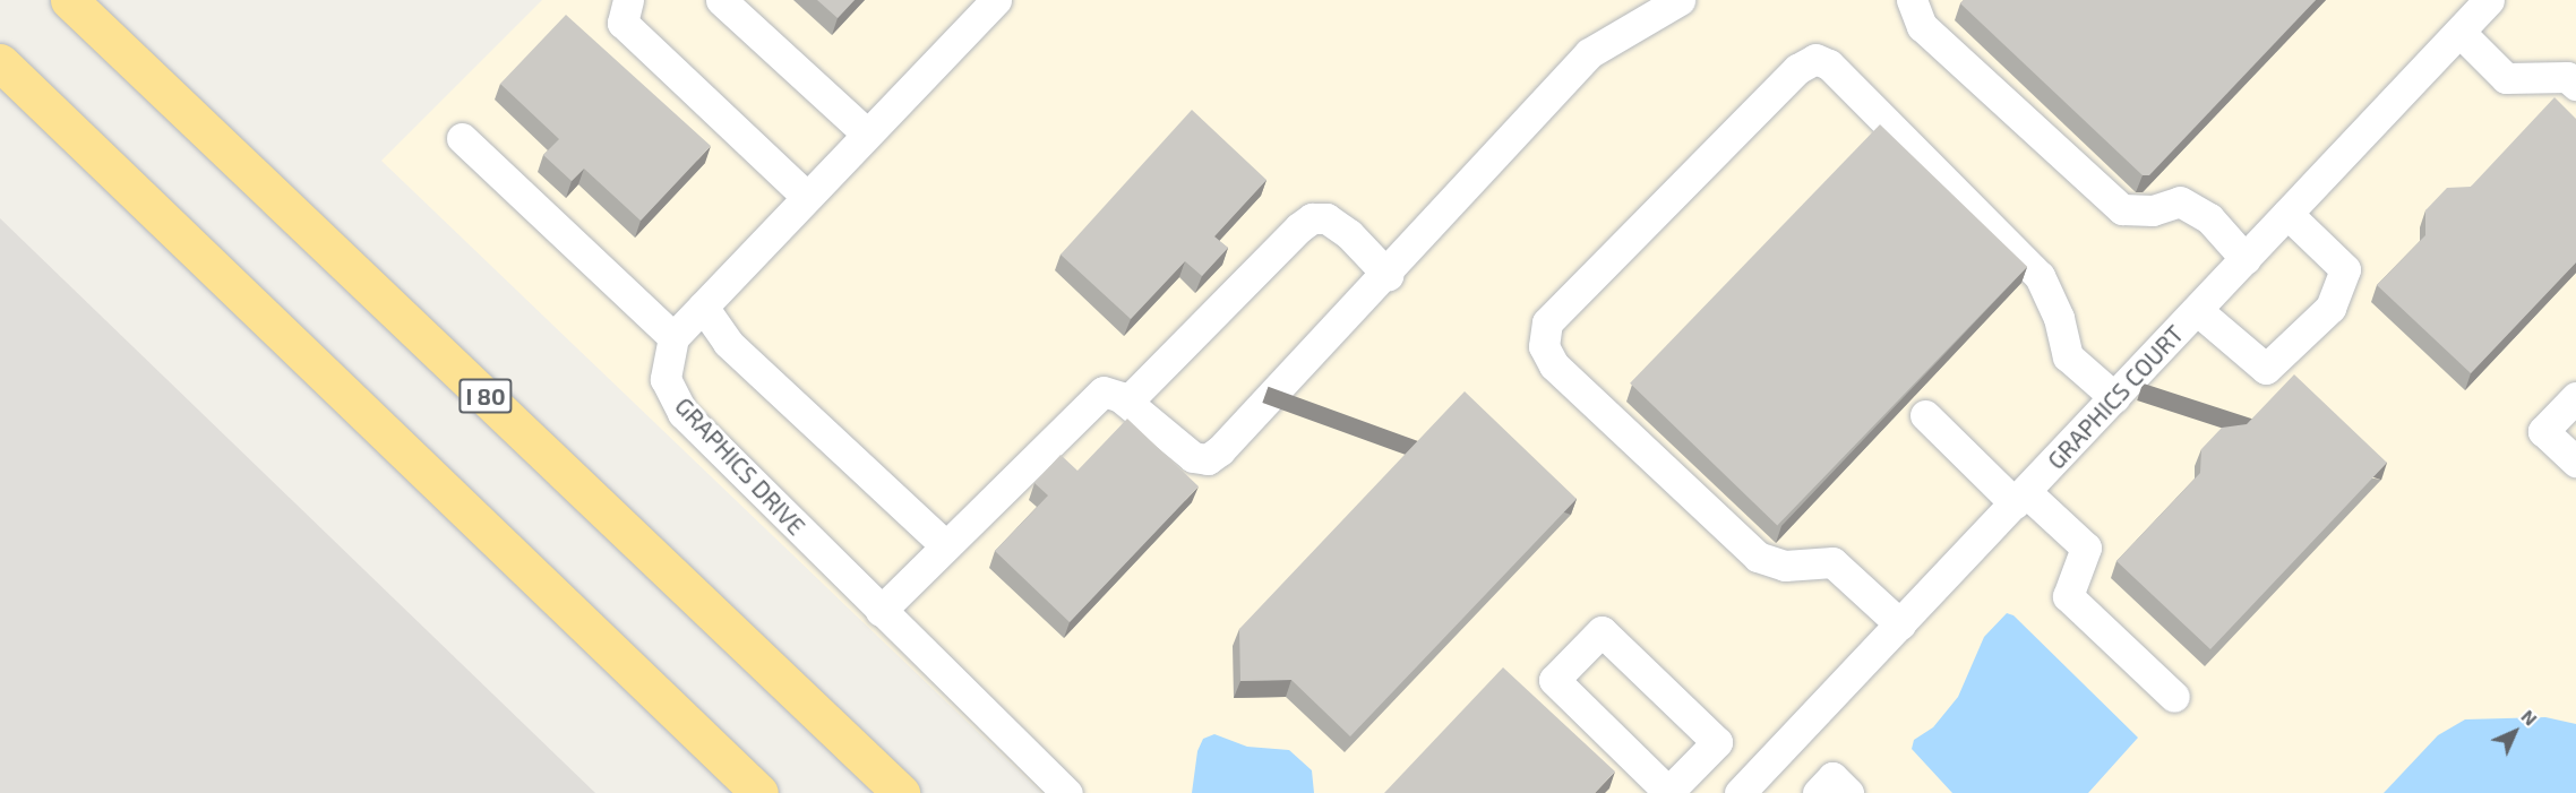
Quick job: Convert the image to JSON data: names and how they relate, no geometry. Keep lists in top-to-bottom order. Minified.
{"streets":{"highway":["I 80"],"street":["GRAPHICS COURT","GRAPHICS DRIVE"]},"north":"top right"}
